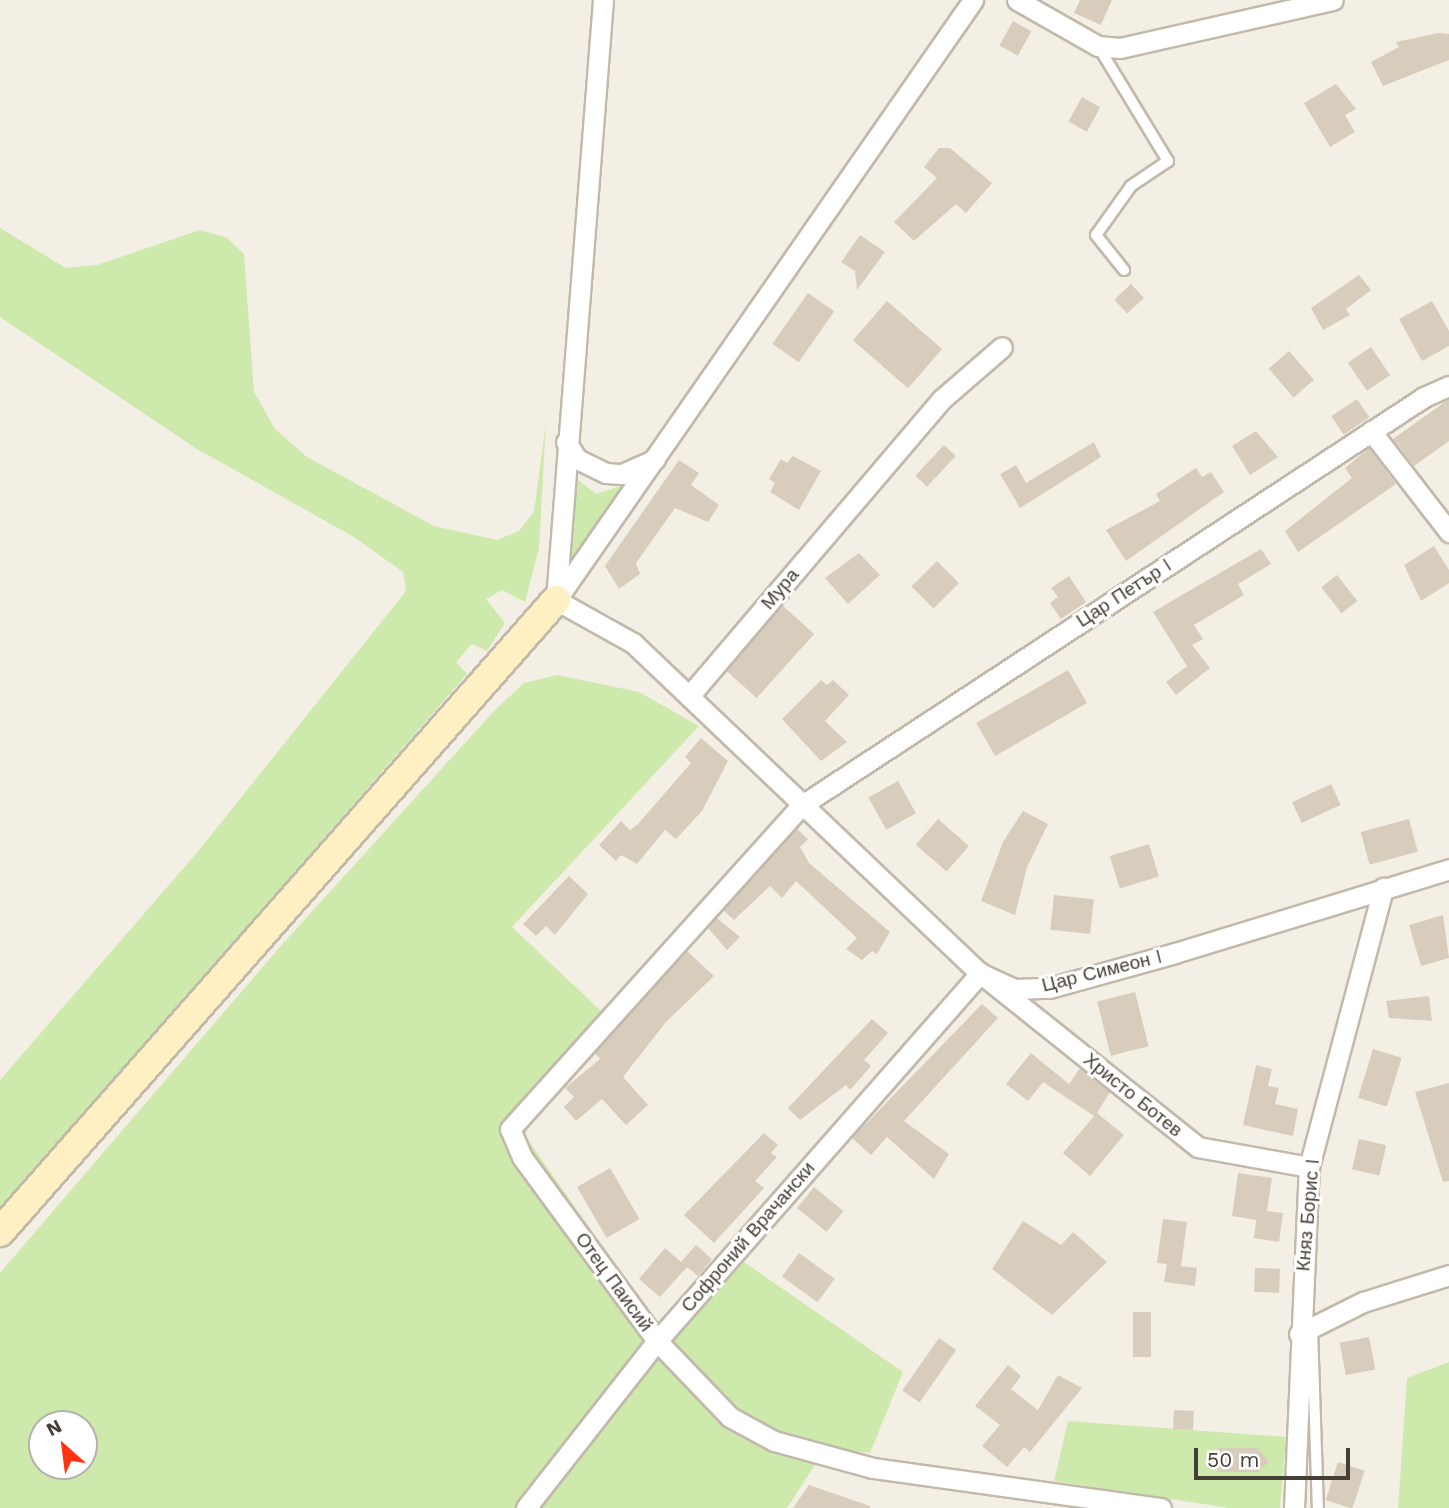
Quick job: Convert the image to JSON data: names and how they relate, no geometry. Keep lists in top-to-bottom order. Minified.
{"streets":{"street":["Мура","Цар Петър I","Цар Симеон I","Христо Ботев","Княз Борис I","Софроний Врачански","Отец Паисий"]},"crossings":[["Мура","Цар Симеон I"],["Цар Петър I","Цар Симеон I"],["Цар Петър I","Отец Паисий"],["Цар Симеон I","Христо Ботев"],["Цар Симеон I","Княз Борис I"],["Цар Симеон I","Софроний Врачански"],["Цар Симеон I","Отец Паисий"],["Христо Ботев","Княз Борис I"],["Христо Ботев","Софроний Врачански"],["Софроний Врачански","Отец Паисий"]],"scale_bar":"50 m","north":"top left"}
